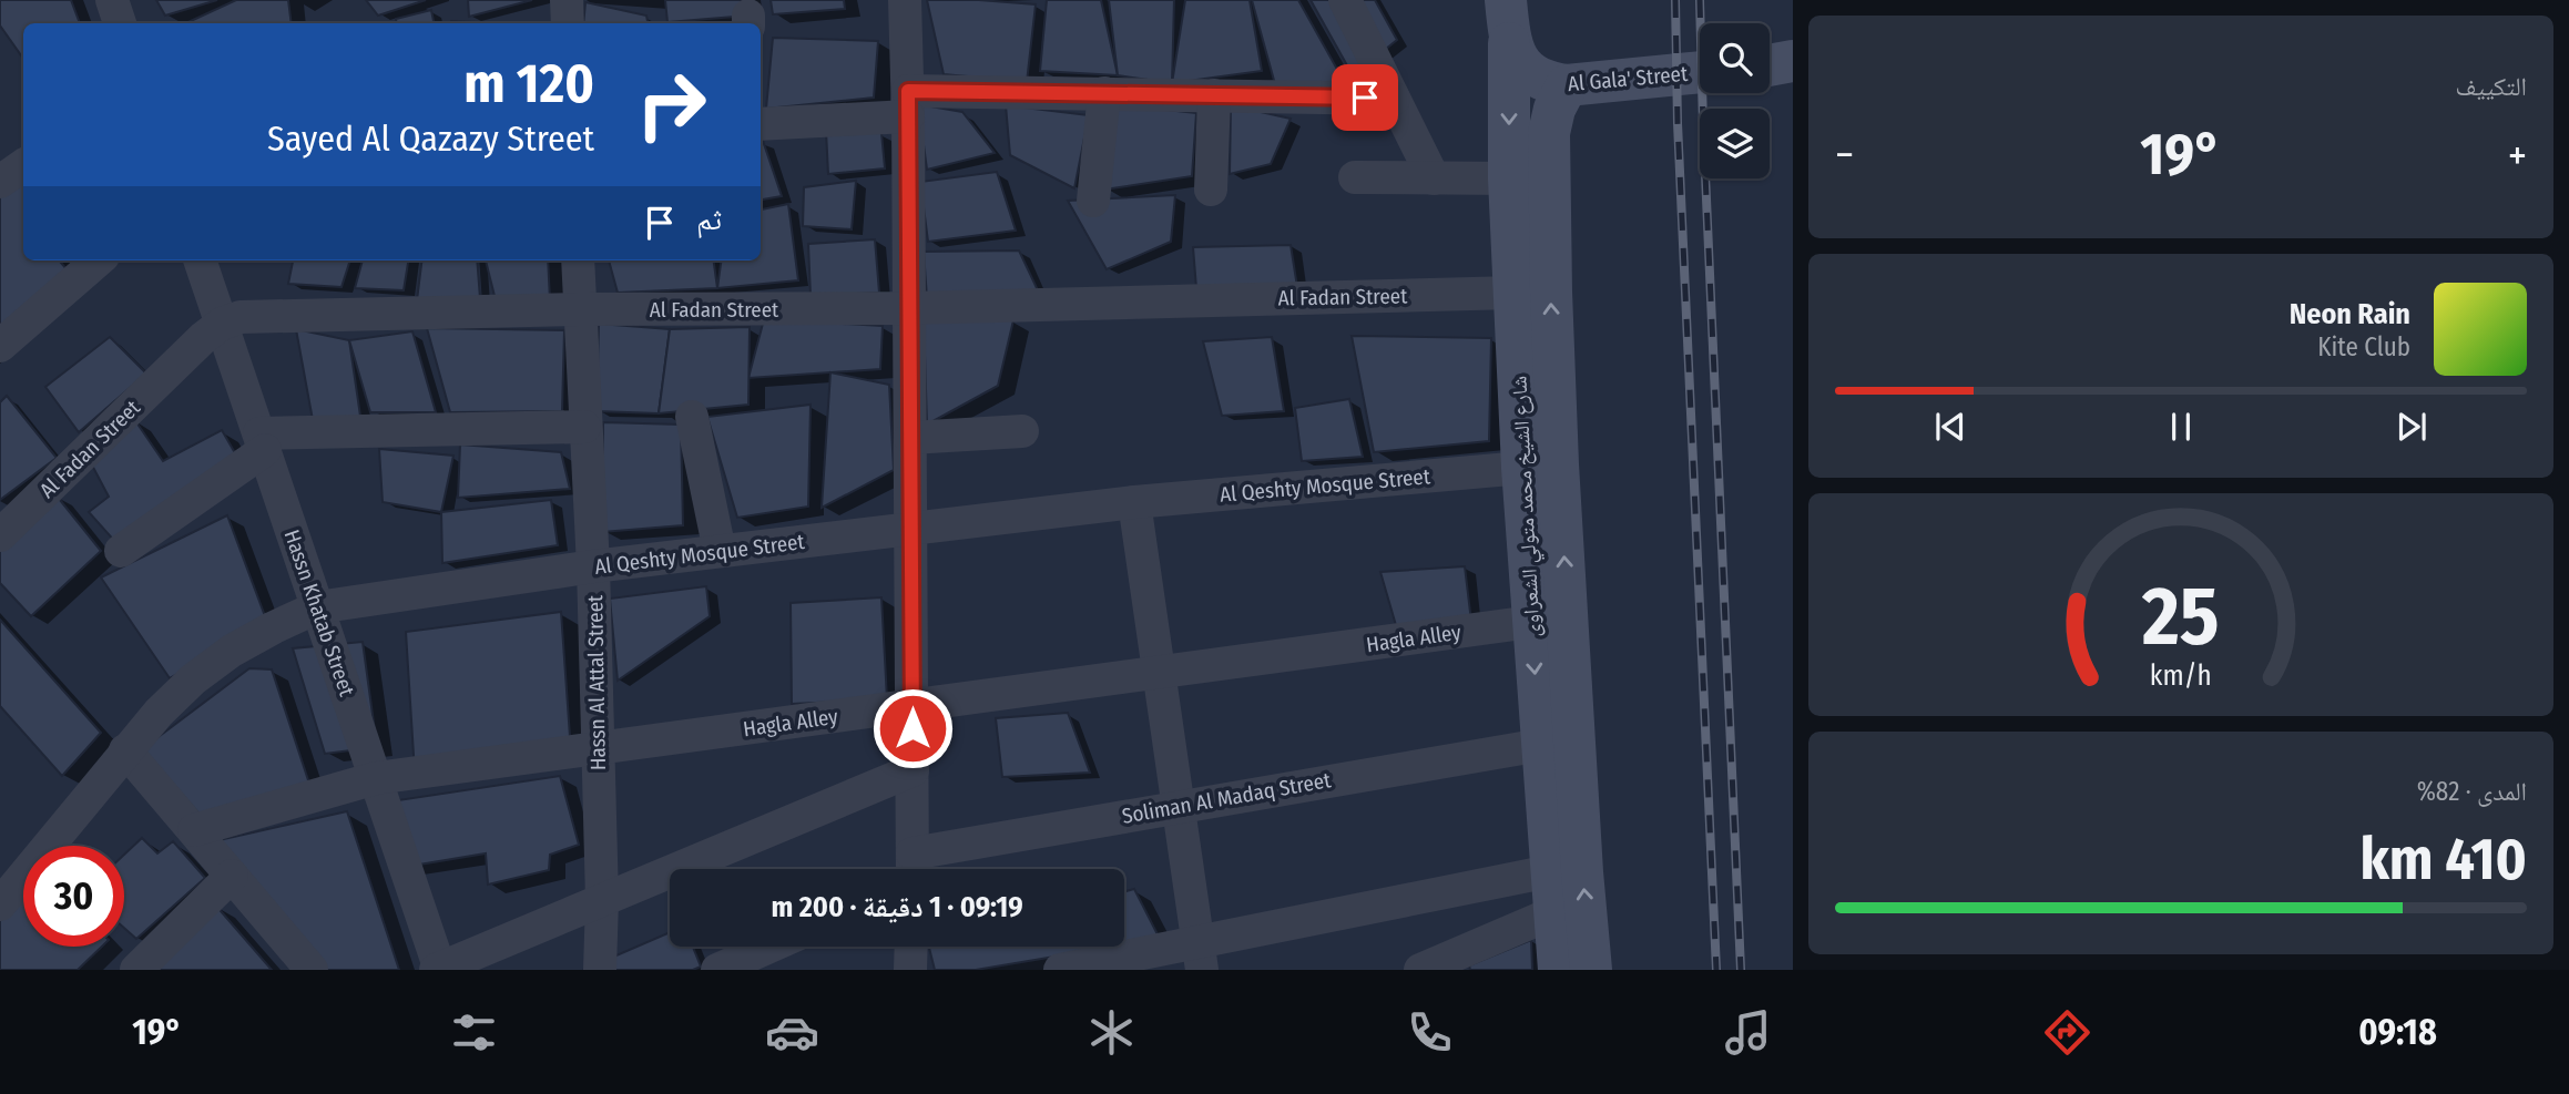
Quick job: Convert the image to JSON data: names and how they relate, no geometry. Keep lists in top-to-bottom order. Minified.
{"streets":{"street":["Al Gala' Street","Al Fadan Street","Al Qeshty Mosque Street","شارع الشيخ محمد متولي الشعراوى","Hassn Khatab Street","Hagla Alley","Hassn Al Attal Street","Soliman Al Madaq Street"]},"crossings":[["Al Gala' Street","شارع الشيخ محمد متولي الشعراوى"],["Al Fadan Street","شارع الشيخ محمد متولي الشعراوى"],["Al Fadan Street","Hassn Khatab Street"],["Al Fadan Street","Hassn Al Attal Street"],["Al Qeshty Mosque Street","شارع الشيخ محمد متولي الشعراوى"],["Al Qeshty Mosque Street","Hassn Khatab Street"],["Al Qeshty Mosque Street","Hassn Al Attal Street"],["شارع الشيخ محمد متولي الشعراوى","Hagla Alley"],["شارع الشيخ محمد متولي الشعراوى","Soliman Al Madaq Street"],["Hassn Khatab Street","Hagla Alley"],["Hagla Alley","Hassn Al Attal Street"]],"page":{"tile":["التكييف",["المدى · 82%","410 km"]],"turn":["120 m","Sayed Al Qazazy Street"],"heat":["−","19°","+"],"then":"ثم","song":["Neon Rain","Kite Club"],"limit":"30","trip":"09:19 · 1 دقيقة · 200 m","tabs":["09:18","19°"],"gauge":["25","km/h"]}}
